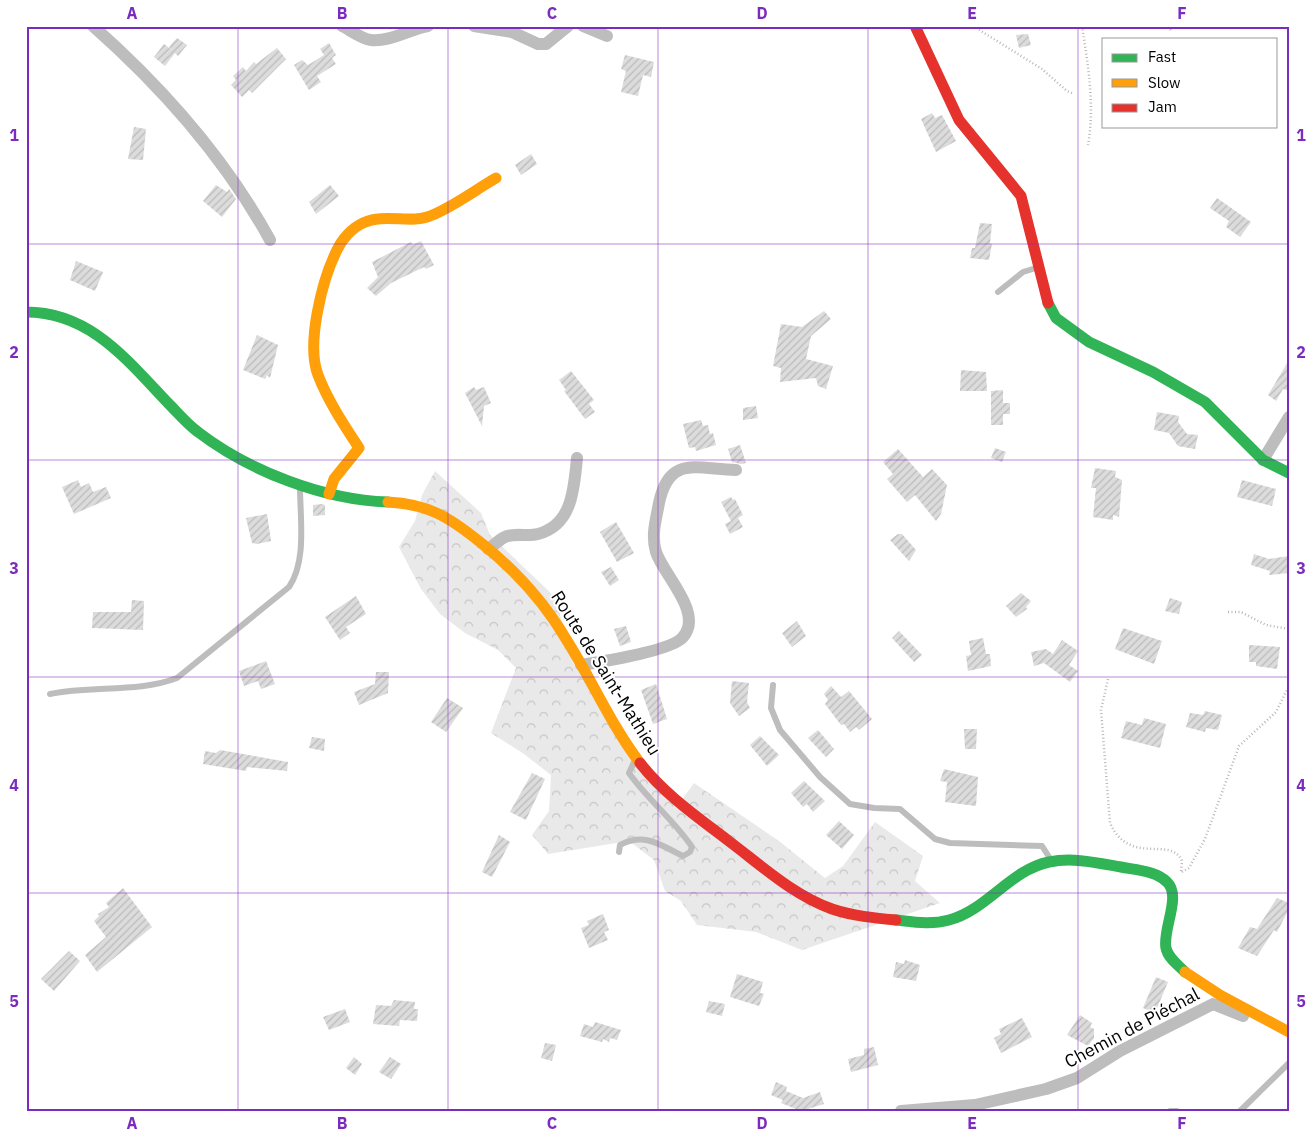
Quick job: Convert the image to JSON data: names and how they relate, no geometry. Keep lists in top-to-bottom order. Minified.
{"streets":{"street":["Route de Saint-Mathieu","Chemin de Piéchal"]},"legend":["Fast","Slow","Jam"],"grid":{"columns":["A","B","C","D","E","F"],"rows":["1","2","3","4","5"]}}
